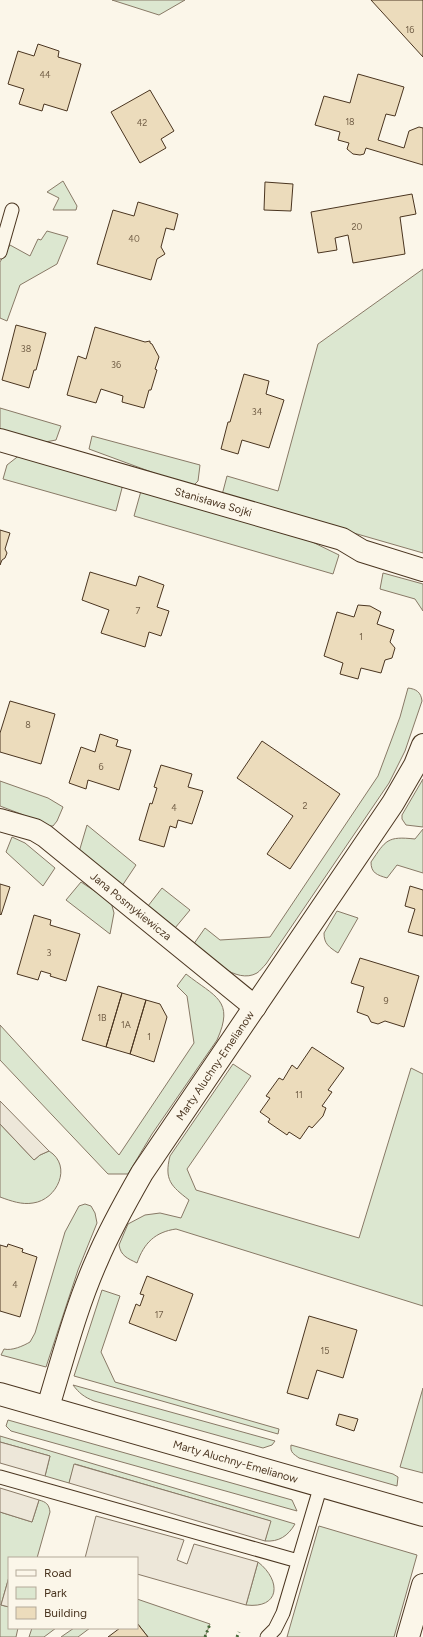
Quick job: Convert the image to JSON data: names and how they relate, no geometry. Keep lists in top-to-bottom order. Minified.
{"streets":{"street":["Stanisława Sojki","Jana Posmykiewicza","Marty Aluchny-Emelianow"]},"crossings":[["Jana Posmykiewicza","Marty Aluchny-Emelianow"]],"house_numbers":["16","44","18","42","20","40","38","36","34","7","1","8","6","2","4","3","9","1B","1A","1","11","4","17","15"],"legend":["Road","Park","Building"]}
